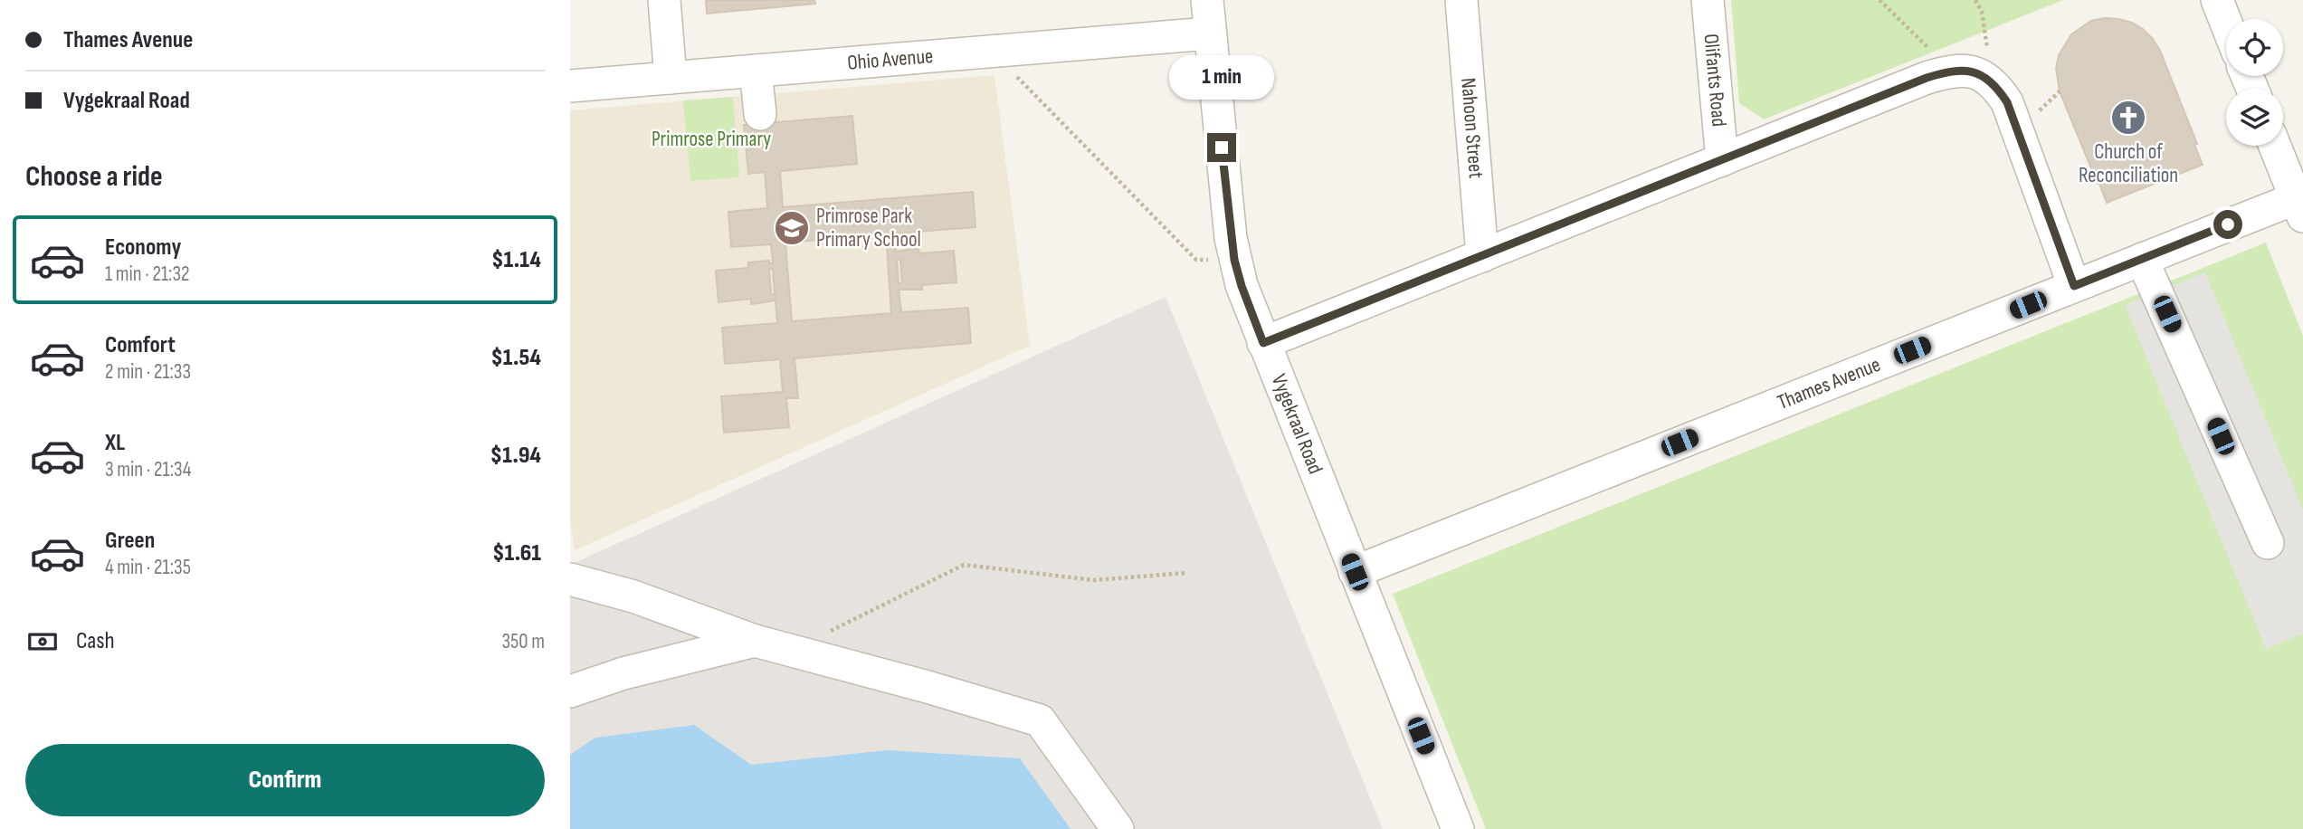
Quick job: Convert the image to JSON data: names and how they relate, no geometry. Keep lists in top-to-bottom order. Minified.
{"streets":{"street":["Ohio Avenue","Olifants Road","Nahoon Street","Thames Avenue","Vygekraal Road"]},"crossings":[["Ohio Avenue","Vygekraal Road"],["Thames Avenue","Vygekraal Road"]],"parks":["Primrose Primary"],"places":{"church":["Church of Reconciliation"],"school or university":["Primrose Park Primary School"]},"page":{"banner":["Thames Avenue","Vygekraal Road"],"bubble":"1 min","heading":"Choose a ride","list":[{"name":"Economy","note":"1 min · 21:32","value":"$1.14"},{"name":"Comfort","note":"2 min · 21:33","value":"$1.54"},{"name":"XL","note":"3 min · 21:34","value":"$1.94"},{"name":"Green","note":"4 min · 21:35","value":"$1.61"}],"pay":["Cash","350 m"],"buttons":"Confirm"}}
